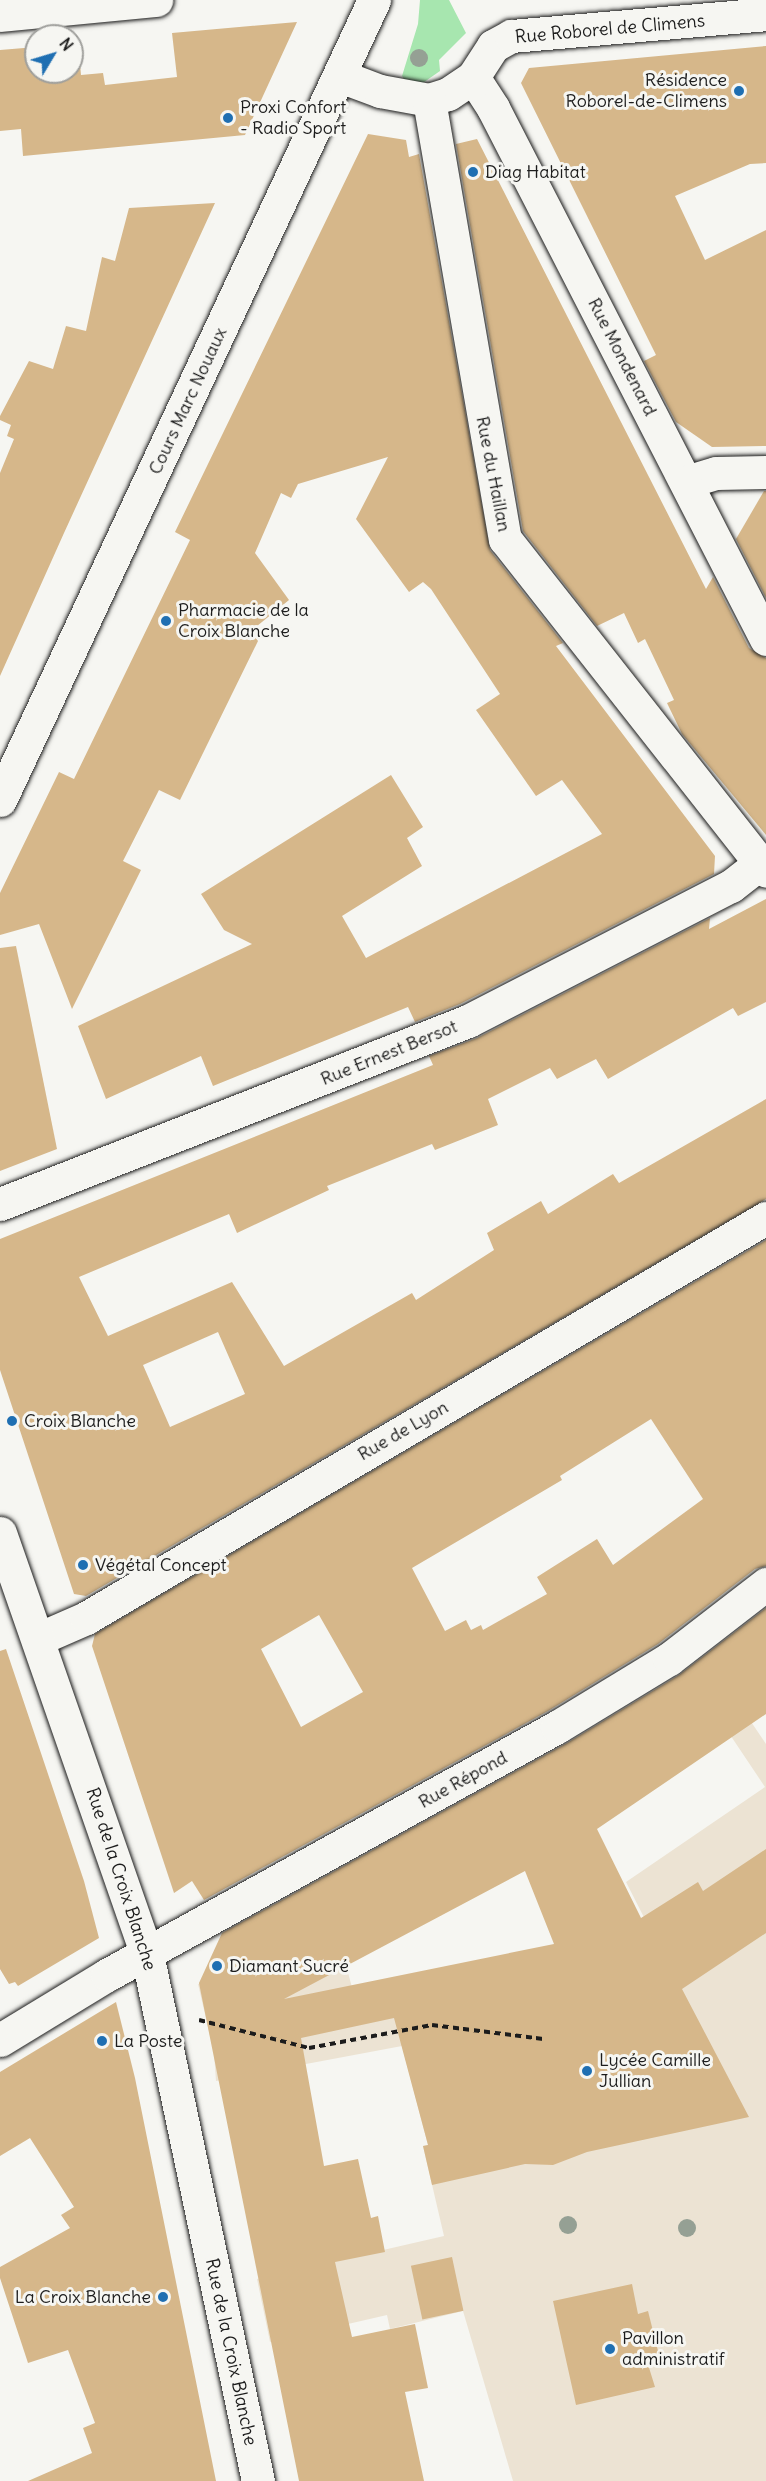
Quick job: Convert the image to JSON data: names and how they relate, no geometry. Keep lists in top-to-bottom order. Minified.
{"streets":{"street":["Rue Roborel de Climens","Rue Mondenard","Cours Marc Nouaux","Rue du Haillan","Rue Ernest Bersot","Rue de Lyon","Rue Répond","Rue de la Croix Blanche"]},"crossings":[["Rue Roborel de Climens","Rue Mondenard"],["Rue du Haillan","Rue Ernest Bersot"],["Rue de Lyon","Rue de la Croix Blanche"],["Rue Répond","Rue de la Croix Blanche"]],"places":["Résidence Roborel-de-Climens","Proxi Confort - Radio Sport","Diag Habitat","Pharmacie de la Croix Blanche","Croix Blanche","Végétal Concept","Diamant Sucré","La Poste","Lycée Camille Jullian","La Croix Blanche","Pavillon administratif"],"north":"top right"}
